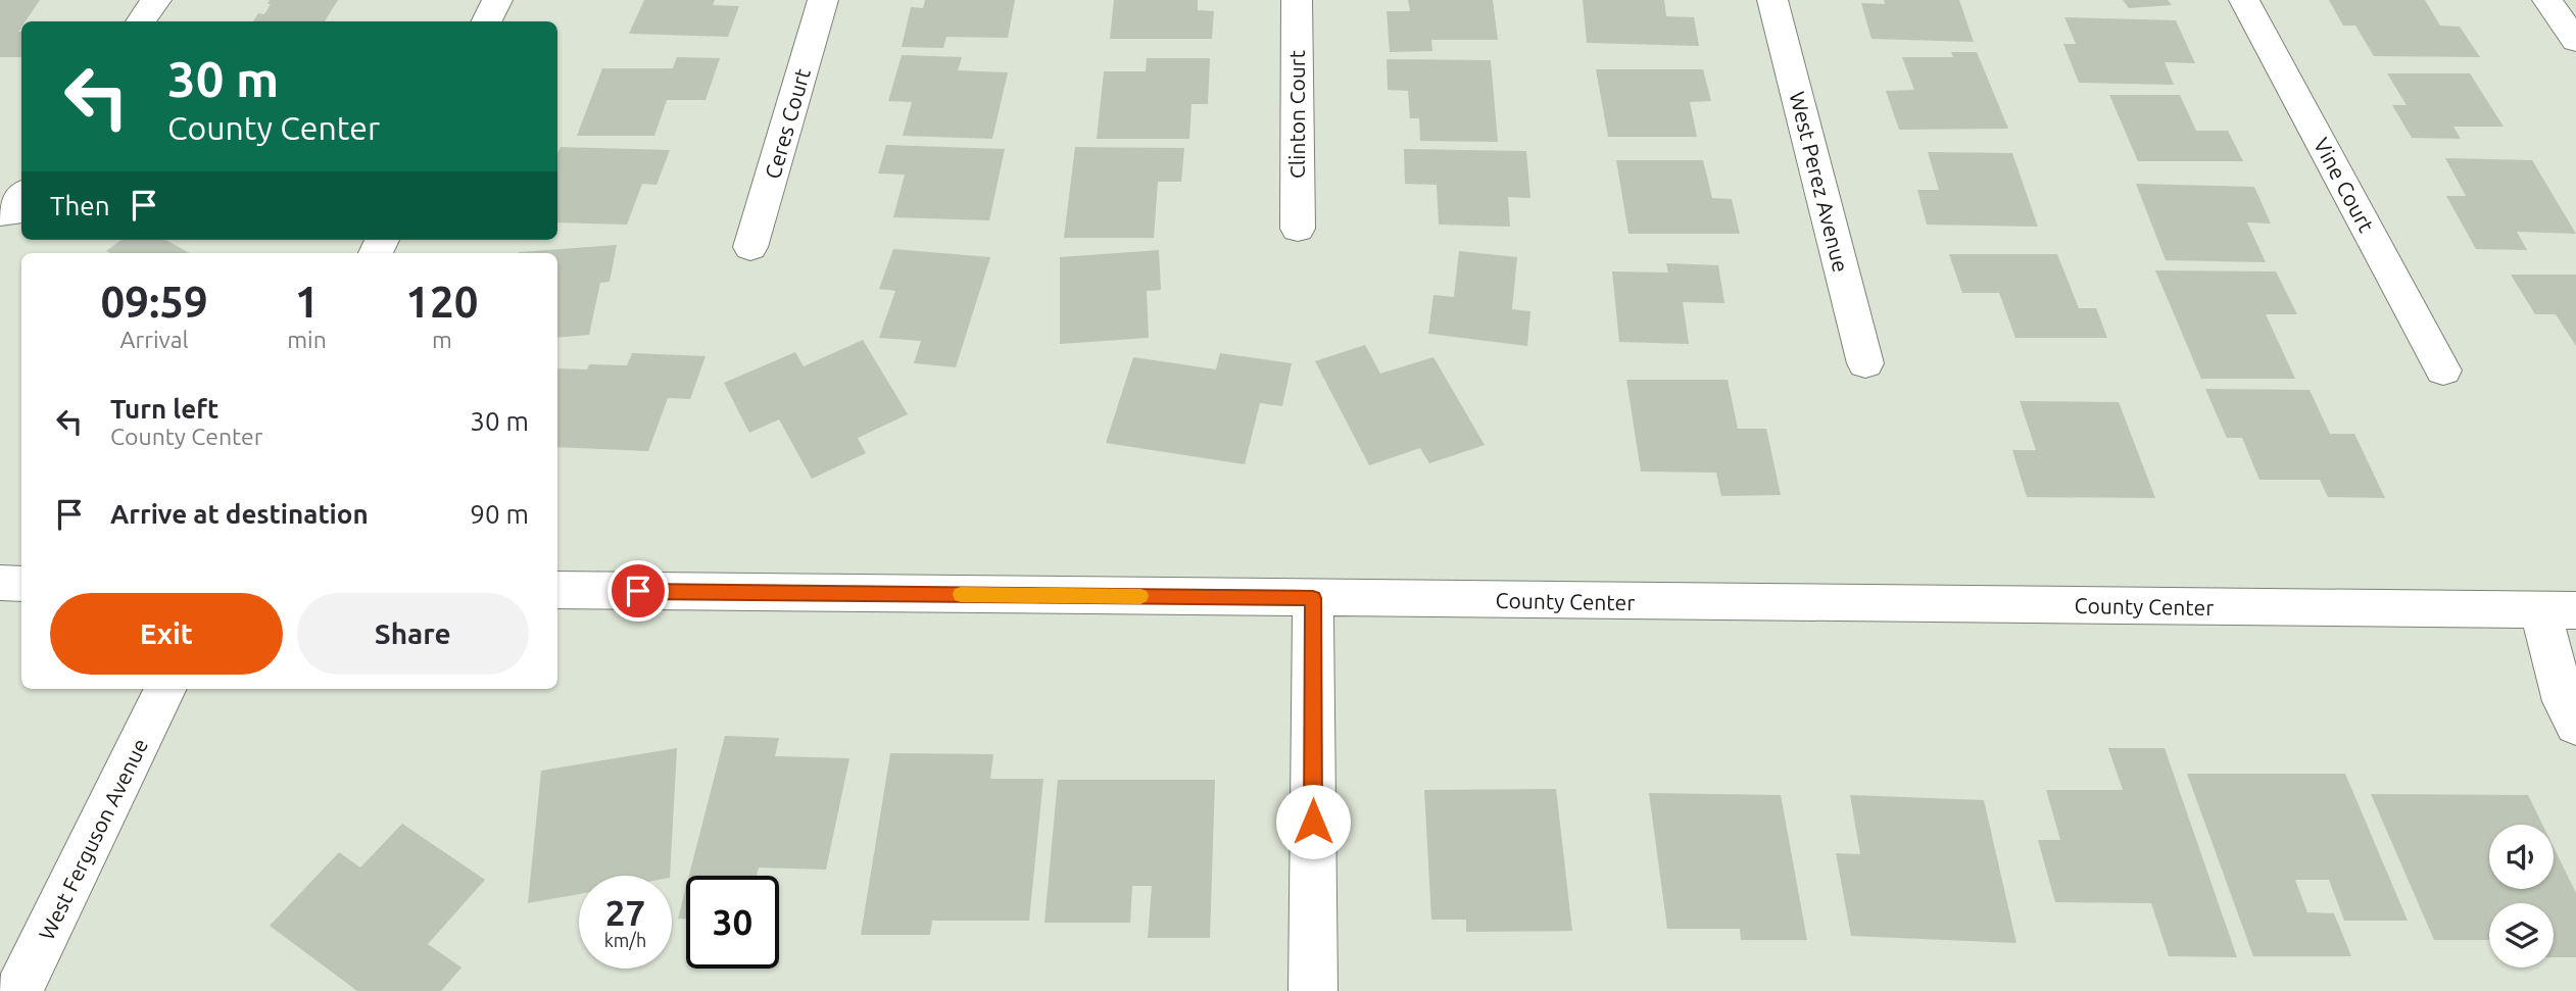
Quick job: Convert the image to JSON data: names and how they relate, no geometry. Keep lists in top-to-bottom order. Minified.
{"streets":{"street":["Clinton Court","Ceres Court","West Perez Avenue","Vine Court","County Center","West Ferguson Avenue"]},"page":{"turn":["30 m","County Center"],"then":"Then","eta":["09:59","Arrival","1","min","120","m"],"list":[{"name":"Turn left","note":"County Center","value":"30 m"},{"name":"Arrive at destination","value":"90 m"}],"buttons":["Exit","Share"],"speed":"27 km/h","limit":"30"}}
